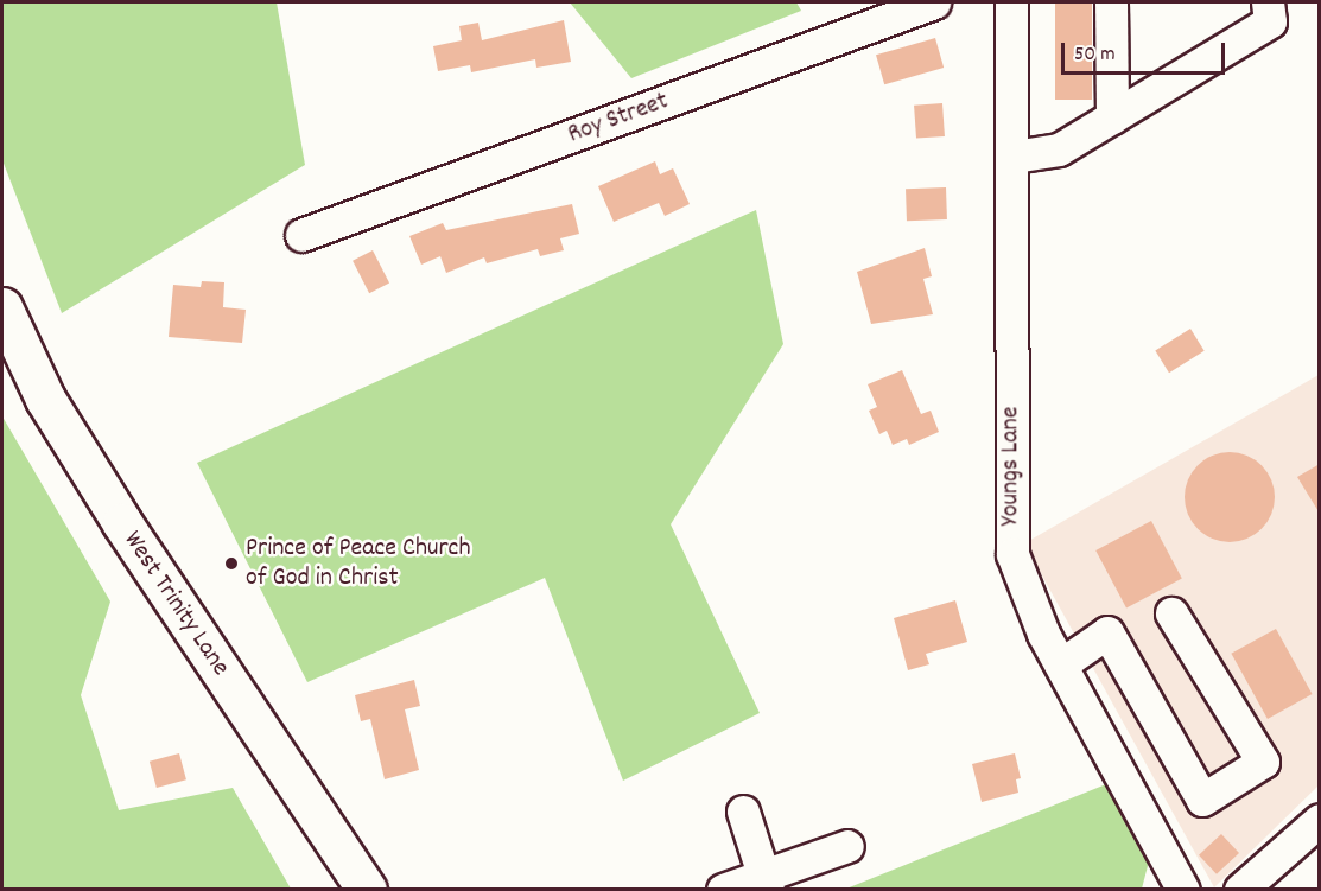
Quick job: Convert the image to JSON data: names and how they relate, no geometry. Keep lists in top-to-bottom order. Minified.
{"streets":{"main road":["West Trinity Lane"],"street":["Roy Street","Youngs Lane"]},"places":["Prince of Peace Church of God in Christ"],"scale_bar":"50 m"}
